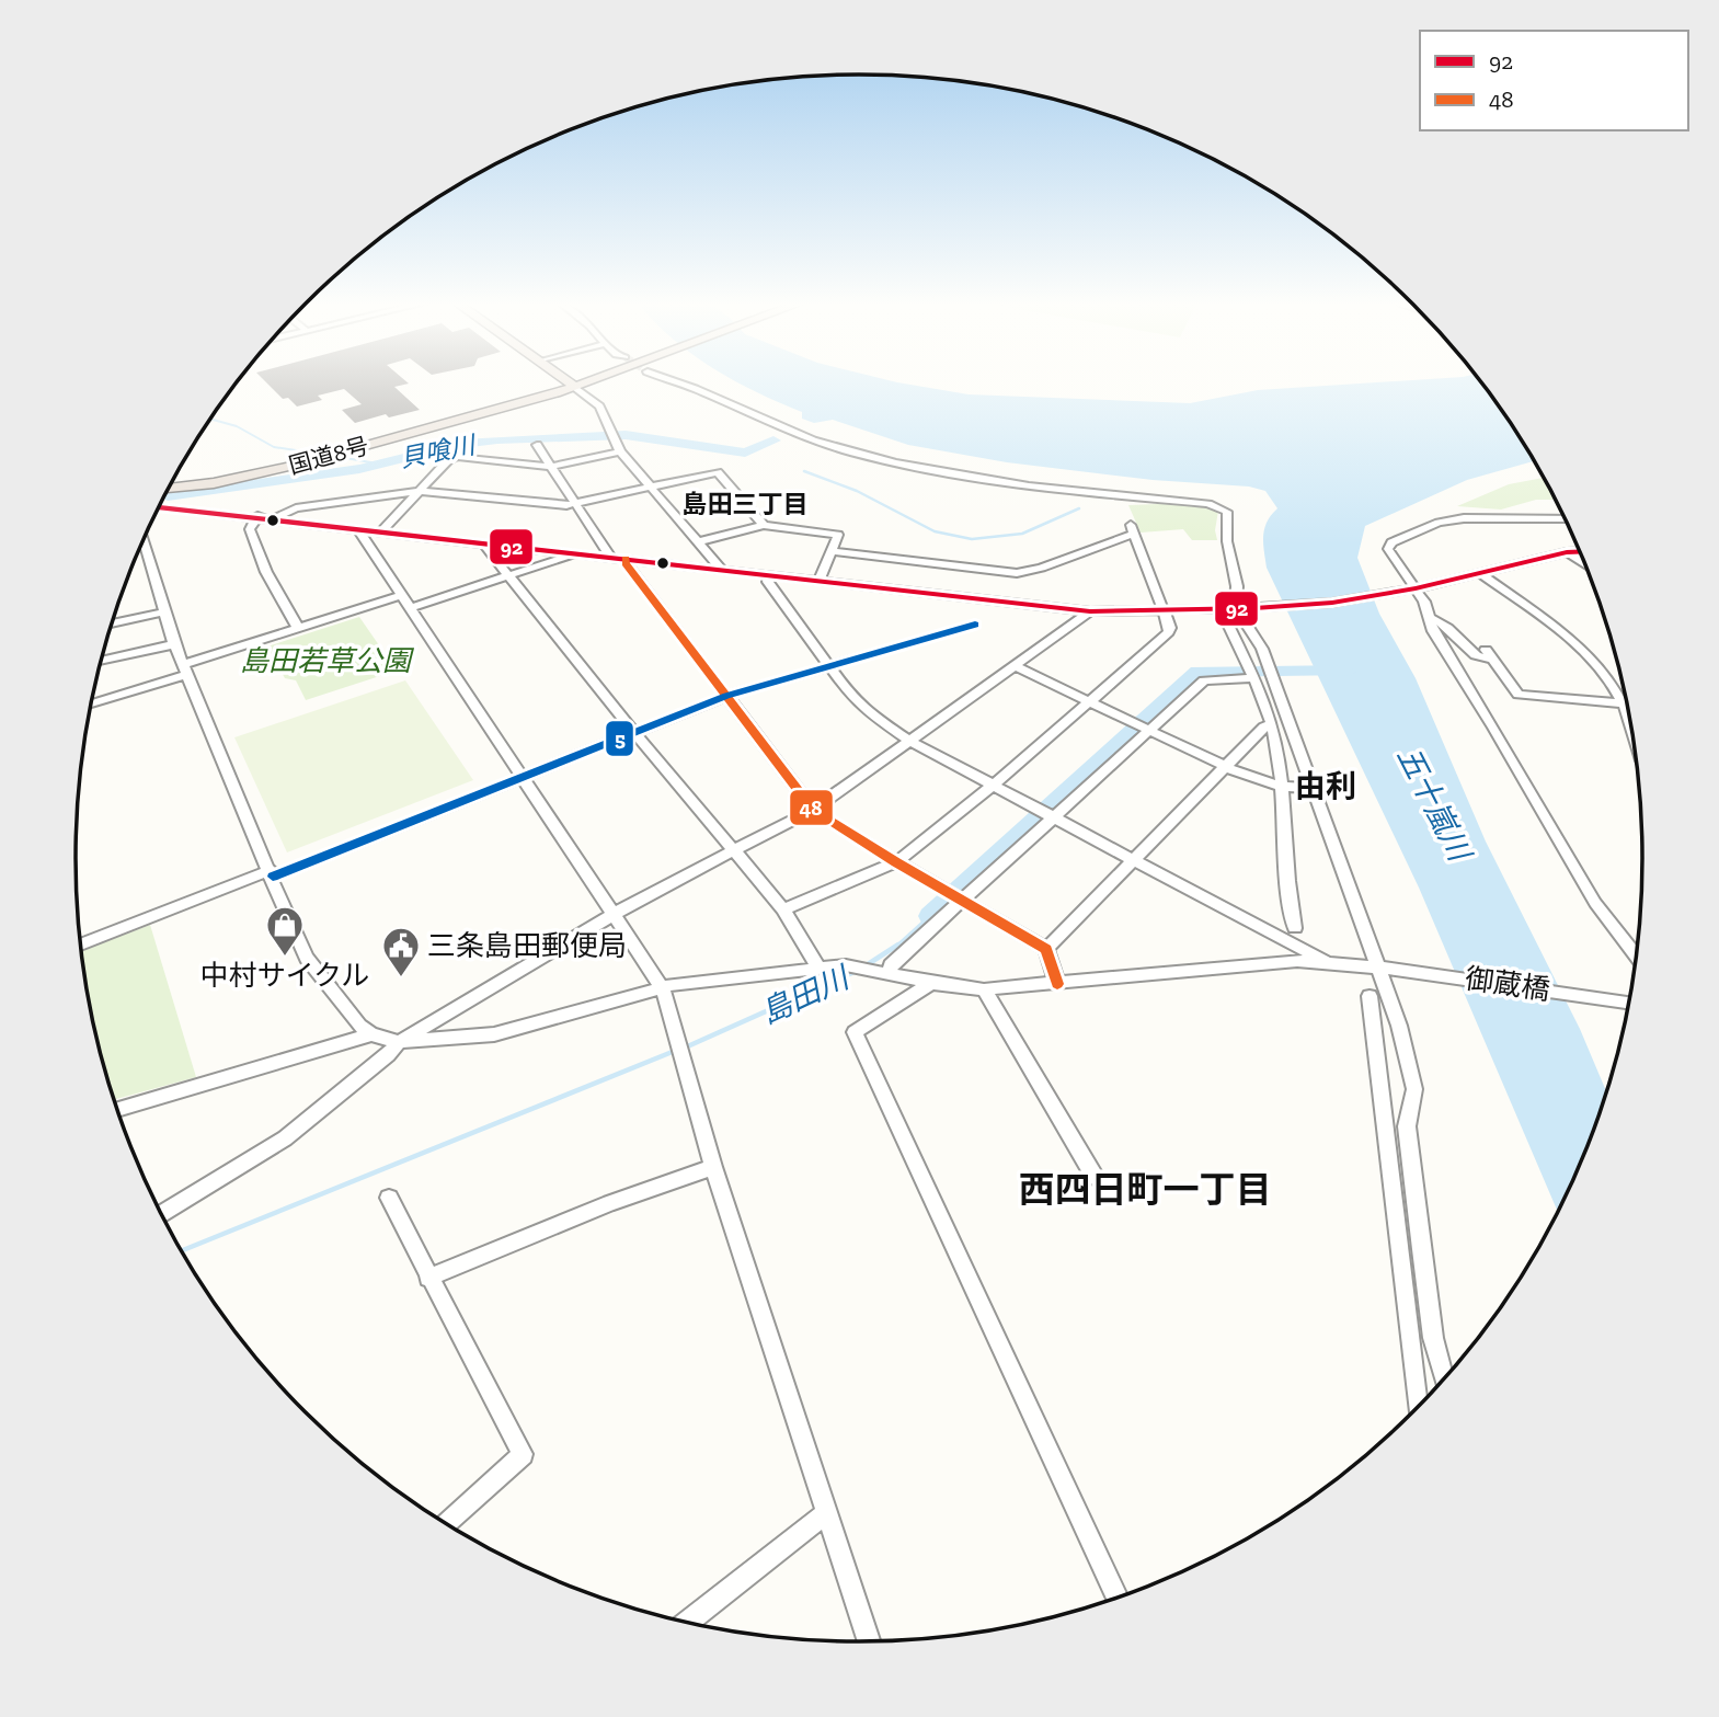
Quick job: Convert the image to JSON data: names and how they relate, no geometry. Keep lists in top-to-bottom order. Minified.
{"streets":{"highway":["国道8号"],"street":["御蔵橋"]},"districts":["島田三丁目","由利","西四日町一丁目"],"water":["貝喰川","五十嵐川","島田川"],"parks":["島田若草公園"],"places":{"shop":["中村サイクル"],"public building":["三条島田郵便局"]},"lines":["transit line 92","transit line 48","transit line 5"],"legend":["92","48"]}
